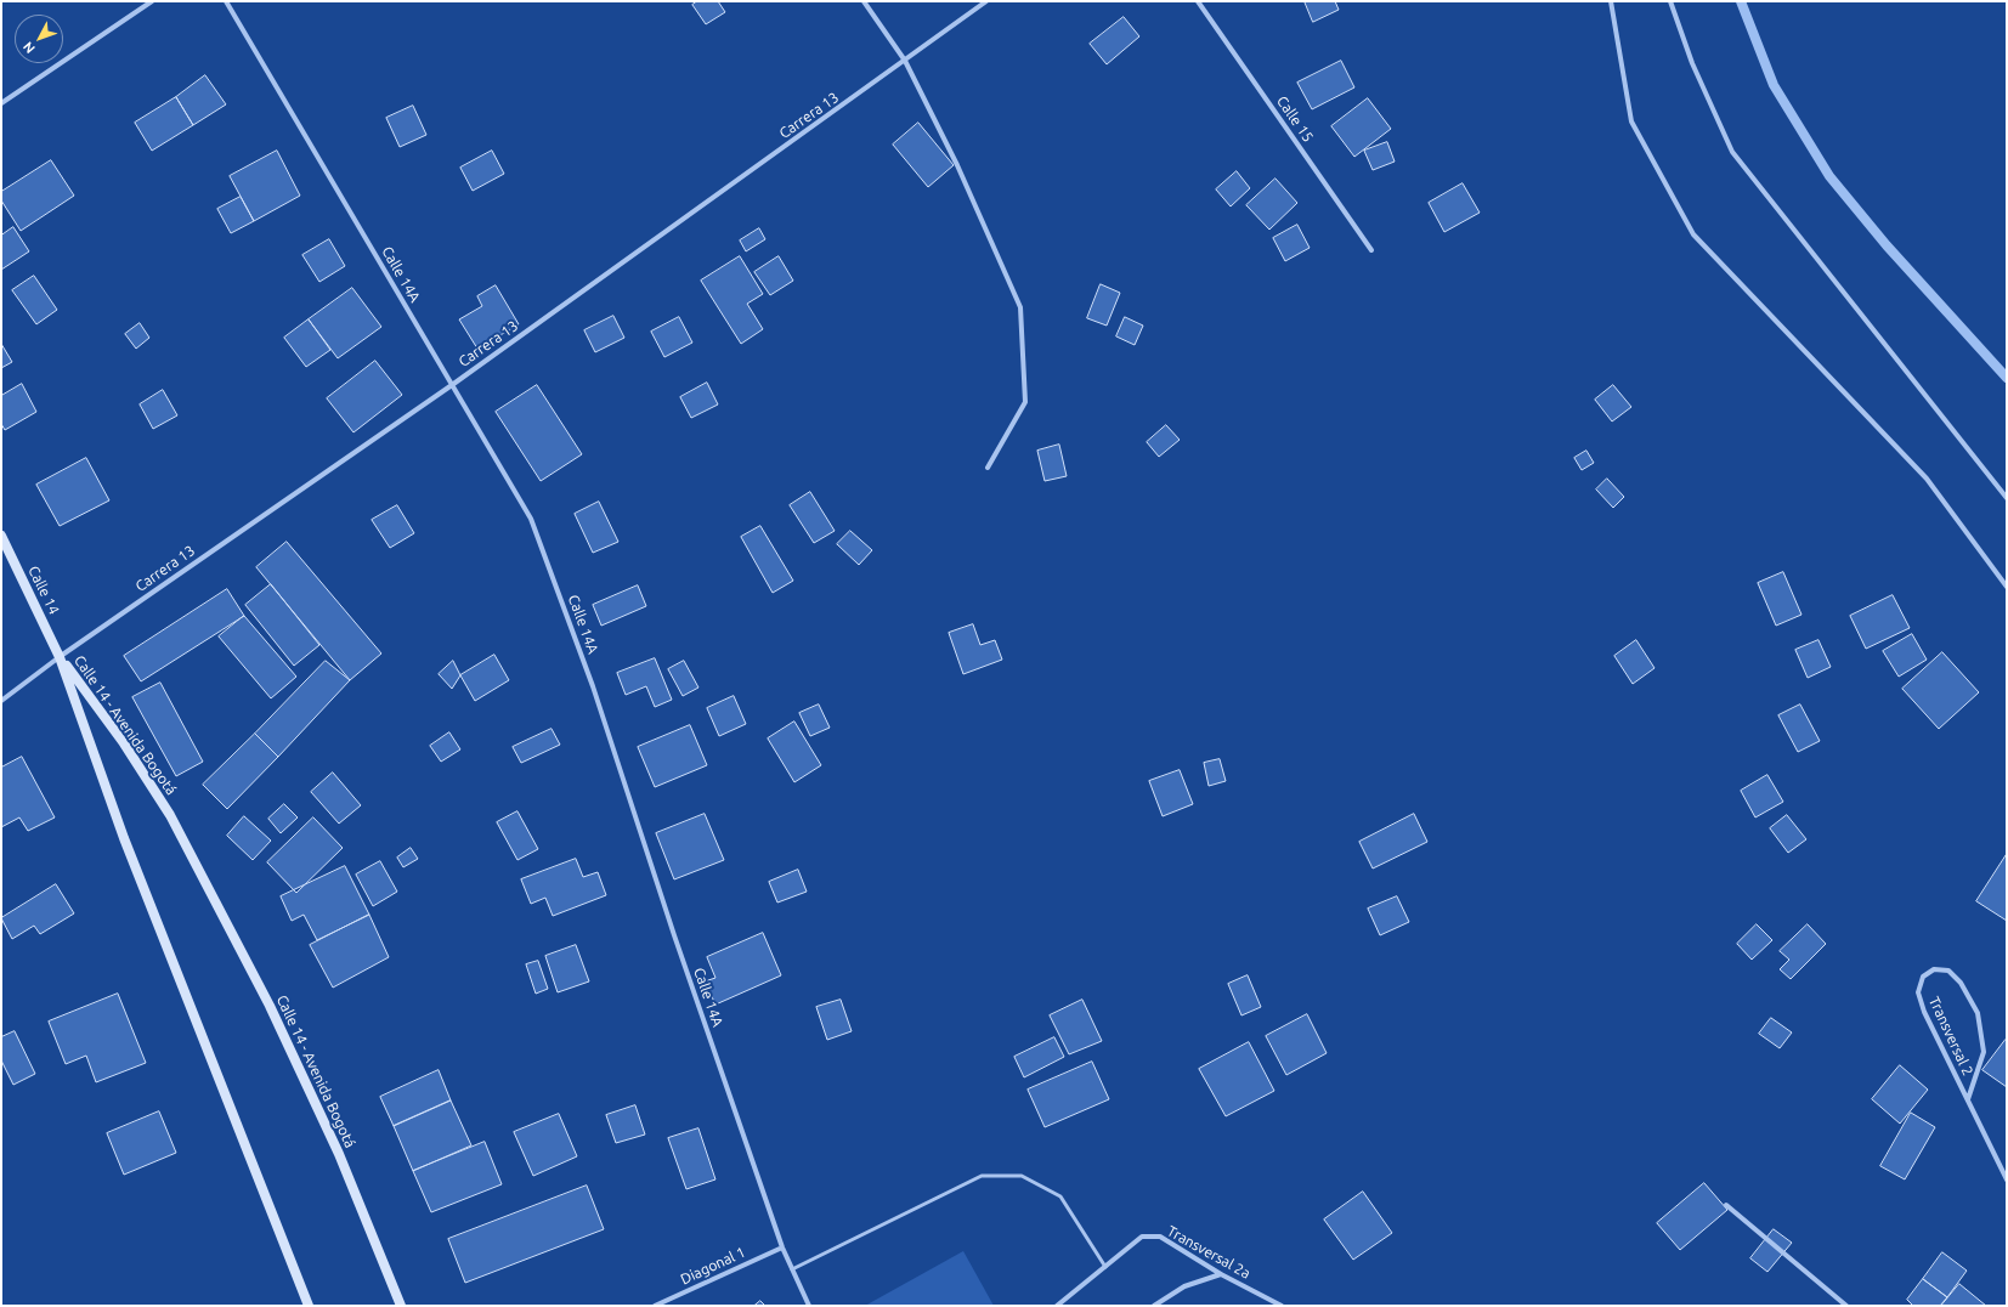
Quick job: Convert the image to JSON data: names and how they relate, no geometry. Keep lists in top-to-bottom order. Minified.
{"streets":{"street":["Carrera 13","Calle 15","Calle 14A","Calle 14","Calle 14 - Avenida Bogotá","Transversal 2","Transversal 2a","Diagonal 1"]},"crossings":[["Carrera 13","Calle 14A"],["Carrera 13","Calle 14"],["Carrera 13","Calle 14 - Avenida Bogotá"],["Calle 14A","Diagonal 1"],["Calle 14","Calle 14 - Avenida Bogotá"]],"north":"bottom left"}
